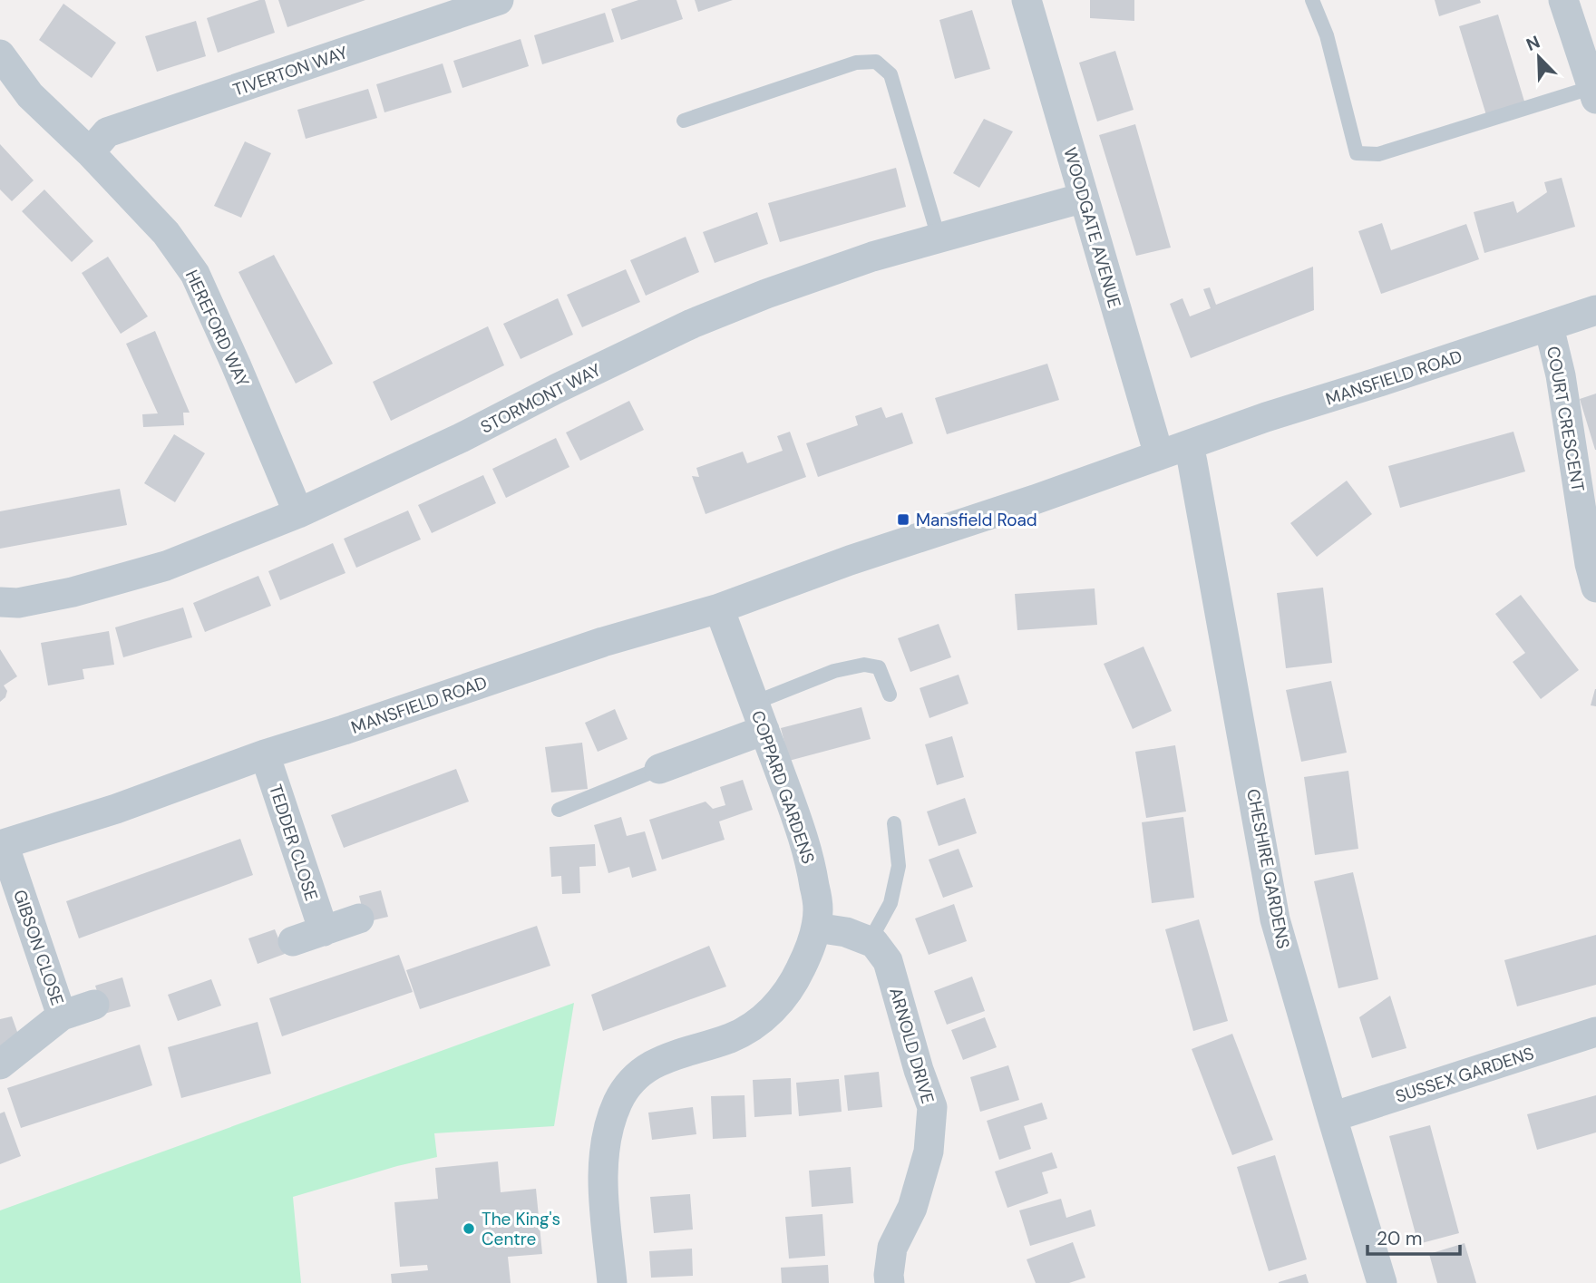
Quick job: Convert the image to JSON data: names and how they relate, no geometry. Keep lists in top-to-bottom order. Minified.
{"streets":{"street":["TIVERTON WAY","WOODGATE AVENUE","HEREFORD WAY","MANSFIELD ROAD","STORMONT WAY","COURT CRESCENT","COPPARD GARDENS","TEDDER CLOSE","CHESHIRE GARDENS","GIBSON CLOSE","ARNOLD DRIVE","SUSSEX GARDENS"]},"crossings":[["TIVERTON WAY","HEREFORD WAY"],["WOODGATE AVENUE","MANSFIELD ROAD"],["WOODGATE AVENUE","STORMONT WAY"],["HEREFORD WAY","STORMONT WAY"],["MANSFIELD ROAD","COURT CRESCENT"],["MANSFIELD ROAD","COPPARD GARDENS"],["MANSFIELD ROAD","TEDDER CLOSE"],["MANSFIELD ROAD","CHESHIRE GARDENS"],["MANSFIELD ROAD","GIBSON CLOSE"],["CHESHIRE GARDENS","SUSSEX GARDENS"]],"places":{"transit":["Mansfield Road"],"other":["The King's Centre"]},"scale_bar":"20 m","north":"top left"}
